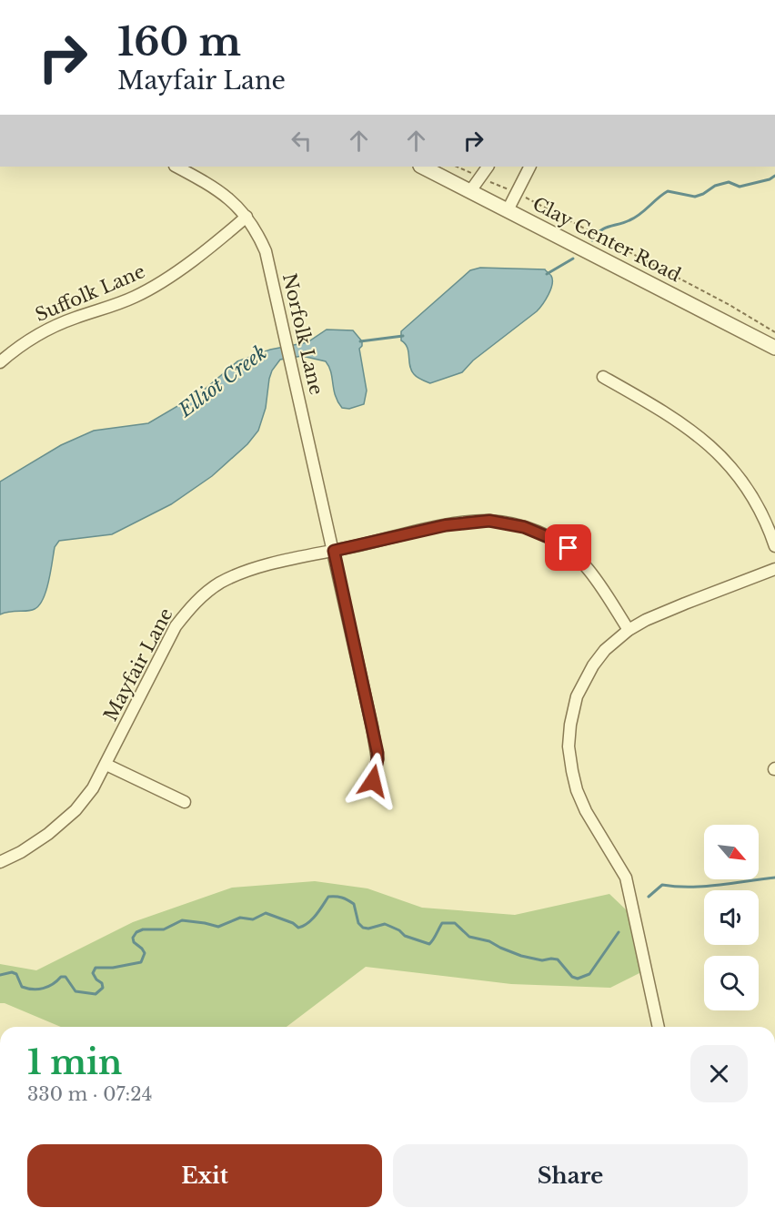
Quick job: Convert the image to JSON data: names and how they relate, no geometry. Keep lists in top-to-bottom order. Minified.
{"streets":{"street":["Clay Center Road","Suffolk Lane","Norfolk Lane","Mayfair Lane"]},"crossings":[["Suffolk Lane","Norfolk Lane"],["Norfolk Lane","Mayfair Lane"]],"water":["Elliot Creek"],"north":"bottom right","page":{"turn":["160 m","Mayfair Lane"],"heading":["1 min","330 m · 07:24"],"buttons":["Exit","Share"]}}
